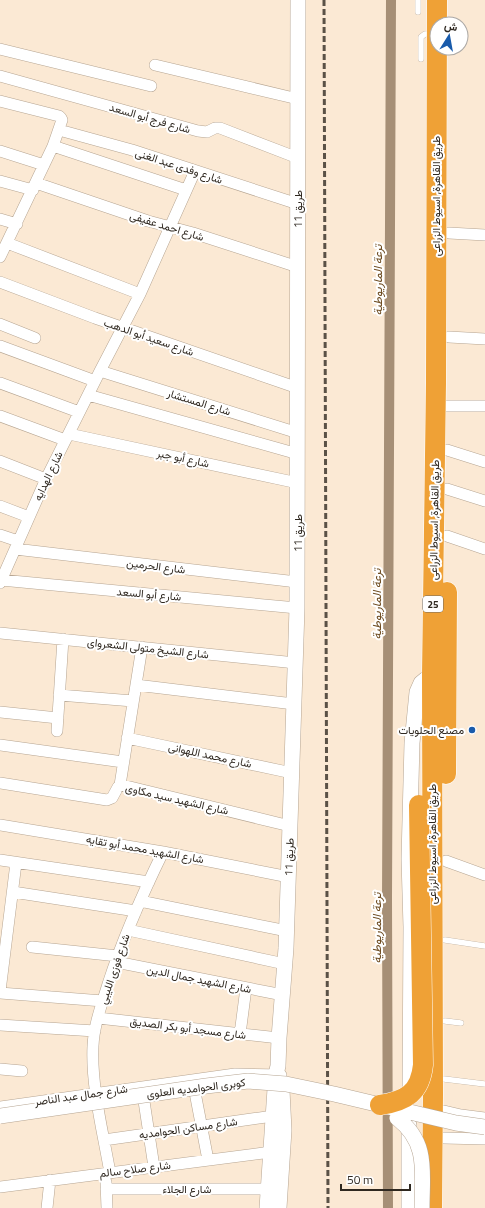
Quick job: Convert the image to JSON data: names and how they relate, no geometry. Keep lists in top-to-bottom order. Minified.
{"streets":{"highway":["طريق القاهرة, اسيوط الزراعى","25"],"street":["شارع فرج أبو السعد","شارع وفدى عبد الغنى","طريق 11","شارع احمد عفيفى","شارع سعيد أبو الدهب","شارع المستشار","شارع أبو جبر","شارع الهدايه","شارع الحرمين","شارع أبو السعد","شارع الشيخ متولى الشعرواى","شارع محمد اللهوانى","شارع الشهيد سيد مكاوى","شارع الشهيد محمد أبو تقايه","شارع فوزى الليبي","شارع الشهيد جمال الدين","شارع مسجد أبو بكر الصديق","كوبرى الحوامديه العلوى","شارع جمال عبد الناصر","شارع مساكن الحوامديه","شارع صلاح سالم","شارع الجلاء"]},"crossings":[["شارع فرج أبو السعد","طريق 11"],["شارع وفدى عبد الغنى","طريق 11"],["شارع وفدى عبد الغنى","شارع الهدايه"],["طريق 11","شارع احمد عفيفى"],["طريق 11","شارع سعيد أبو الدهب"],["طريق 11","شارع المستشار"],["طريق 11","شارع أبو جبر"],["طريق 11","شارع الحرمين"],["طريق 11","شارع أبو السعد"],["طريق 11","شارع الشيخ متولى الشعرواى"],["طريق 11","شارع محمد اللهوانى"],["طريق 11","شارع الشهيد سيد مكاوى"],["طريق 11","شارع الشهيد محمد أبو تقايه"],["طريق 11","شارع الشهيد جمال الدين"],["طريق 11","شارع مسجد أبو بكر الصديق"],["طريق 11","شارع جمال عبد الناصر"],["شارع احمد عفيفى","شارع الهدايه"],["شارع سعيد أبو الدهب","شارع الهدايه"],["شارع المستشار","شارع الهدايه"],["شارع أبو جبر","شارع الهدايه"],["شارع الهدايه","شارع الحرمين"],["شارع الهدايه","شارع أبو السعد"],["شارع الشهيد محمد أبو تقايه","شارع فوزى الليبي"],["شارع فوزى الليبي","شارع الشهيد جمال الدين"],["شارع فوزى الليبي","شارع مسجد أبو بكر الصديق"],["شارع فوزى الليبي","شارع جمال عبد الناصر"],["شارع فوزى الليبي","شارع مساكن الحوامديه"],["شارع فوزى الليبي","شارع صلاح سالم"],["شارع فوزى الليبي","شارع الجلاء"]],"water":["ترعة الماريوطية"],"places":["مصنع الحلويات"],"scale_bar":"50 m","north":"top"}
